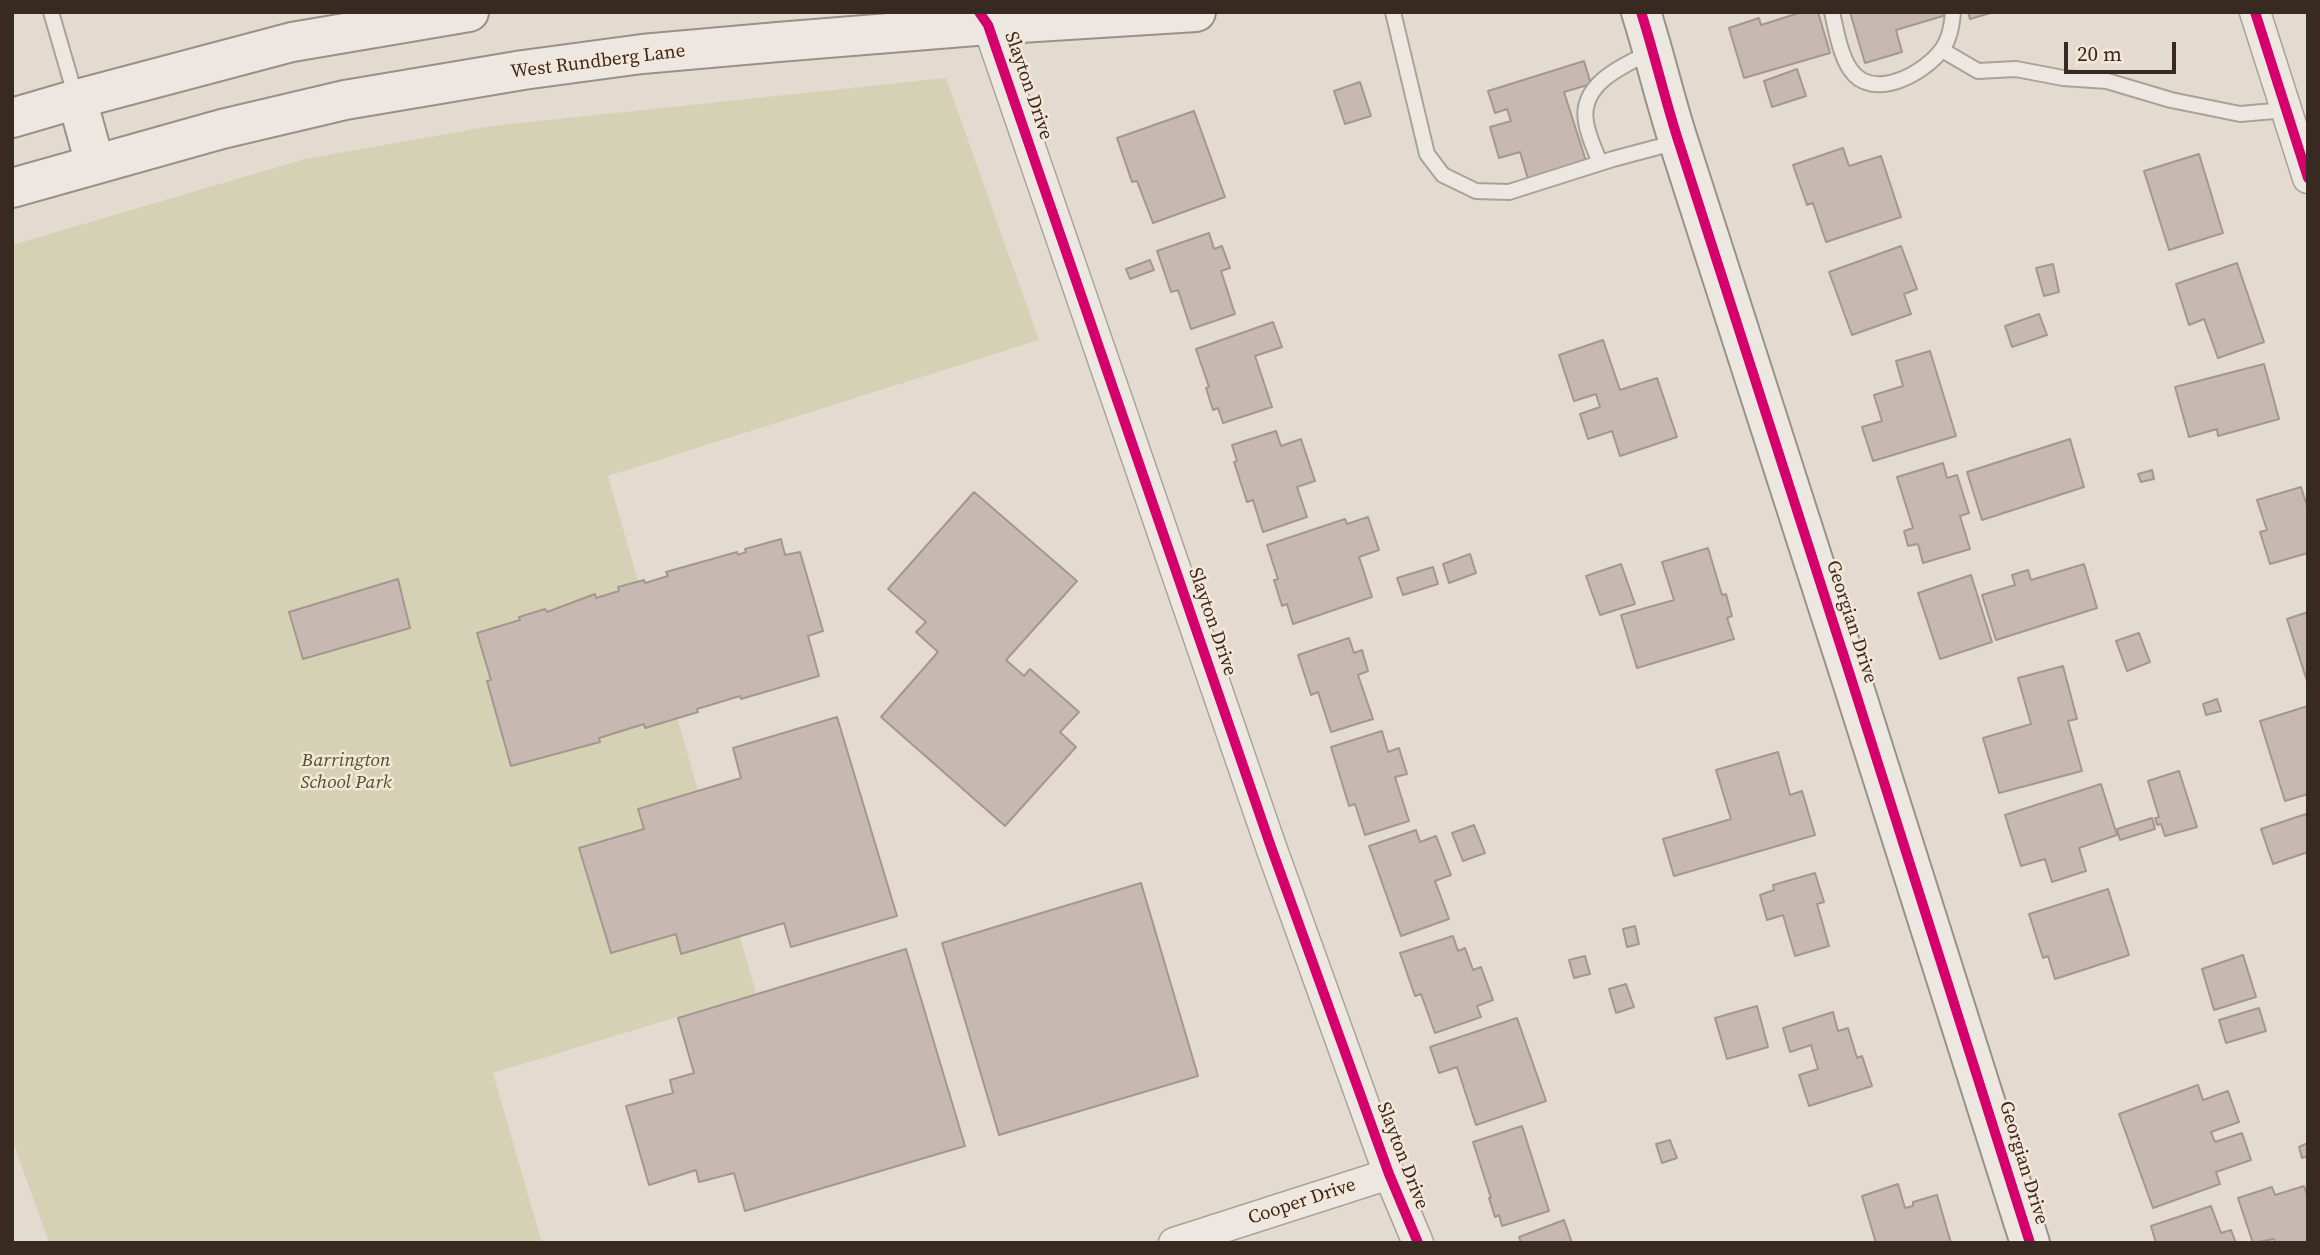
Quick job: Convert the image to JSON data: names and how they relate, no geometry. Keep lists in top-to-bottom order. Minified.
{"streets":{"main road":["West Rundberg Lane","Georgian Drive"],"street":["Slayton Drive","Cooper Drive"]},"crossings":[["West Rundberg Lane","Slayton Drive"],["Slayton Drive","Cooper Drive"]],"parks":["Barrington School Park"],"scale_bar":"20 m"}
